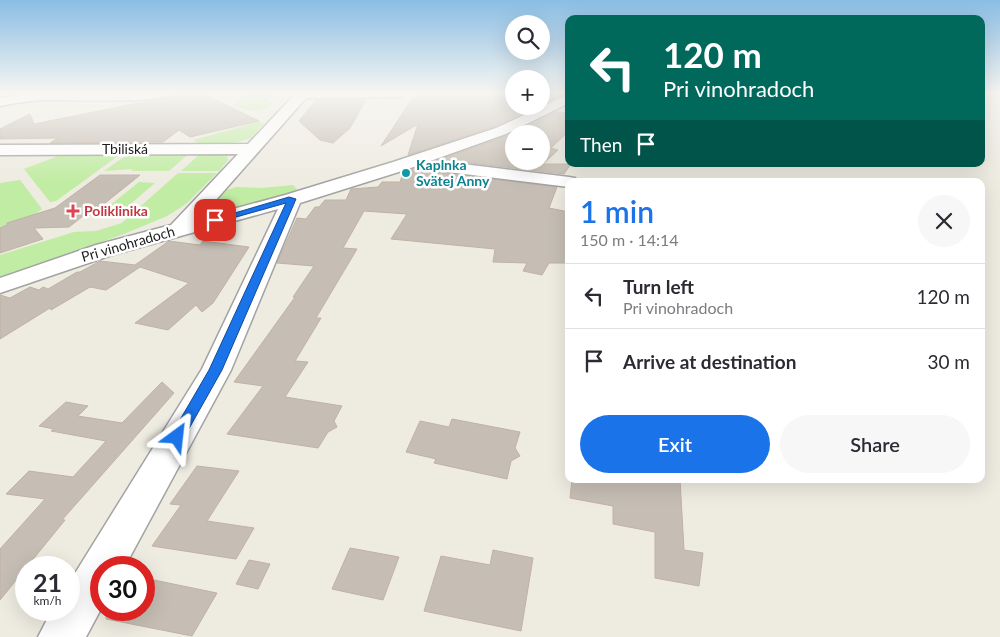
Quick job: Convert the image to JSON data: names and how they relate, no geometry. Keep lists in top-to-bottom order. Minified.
{"streets":{"street":["Tbiliská","Pri vinohradoch"]},"places":{"other":["Kaplnka Svätej Anny"],"health":["Poliklinika"]},"page":{"map_buttons":["+","−"],"turn":["120 m","Pri vinohradoch"],"then":"Then","heading":["1 min","150 m · 14:14"],"list":[{"name":"Turn left","note":"Pri vinohradoch","value":"120 m"},{"name":"Arrive at destination","value":"30 m"}],"buttons":["Exit","Share"],"speed":"21 km/h","limit":"30"}}
